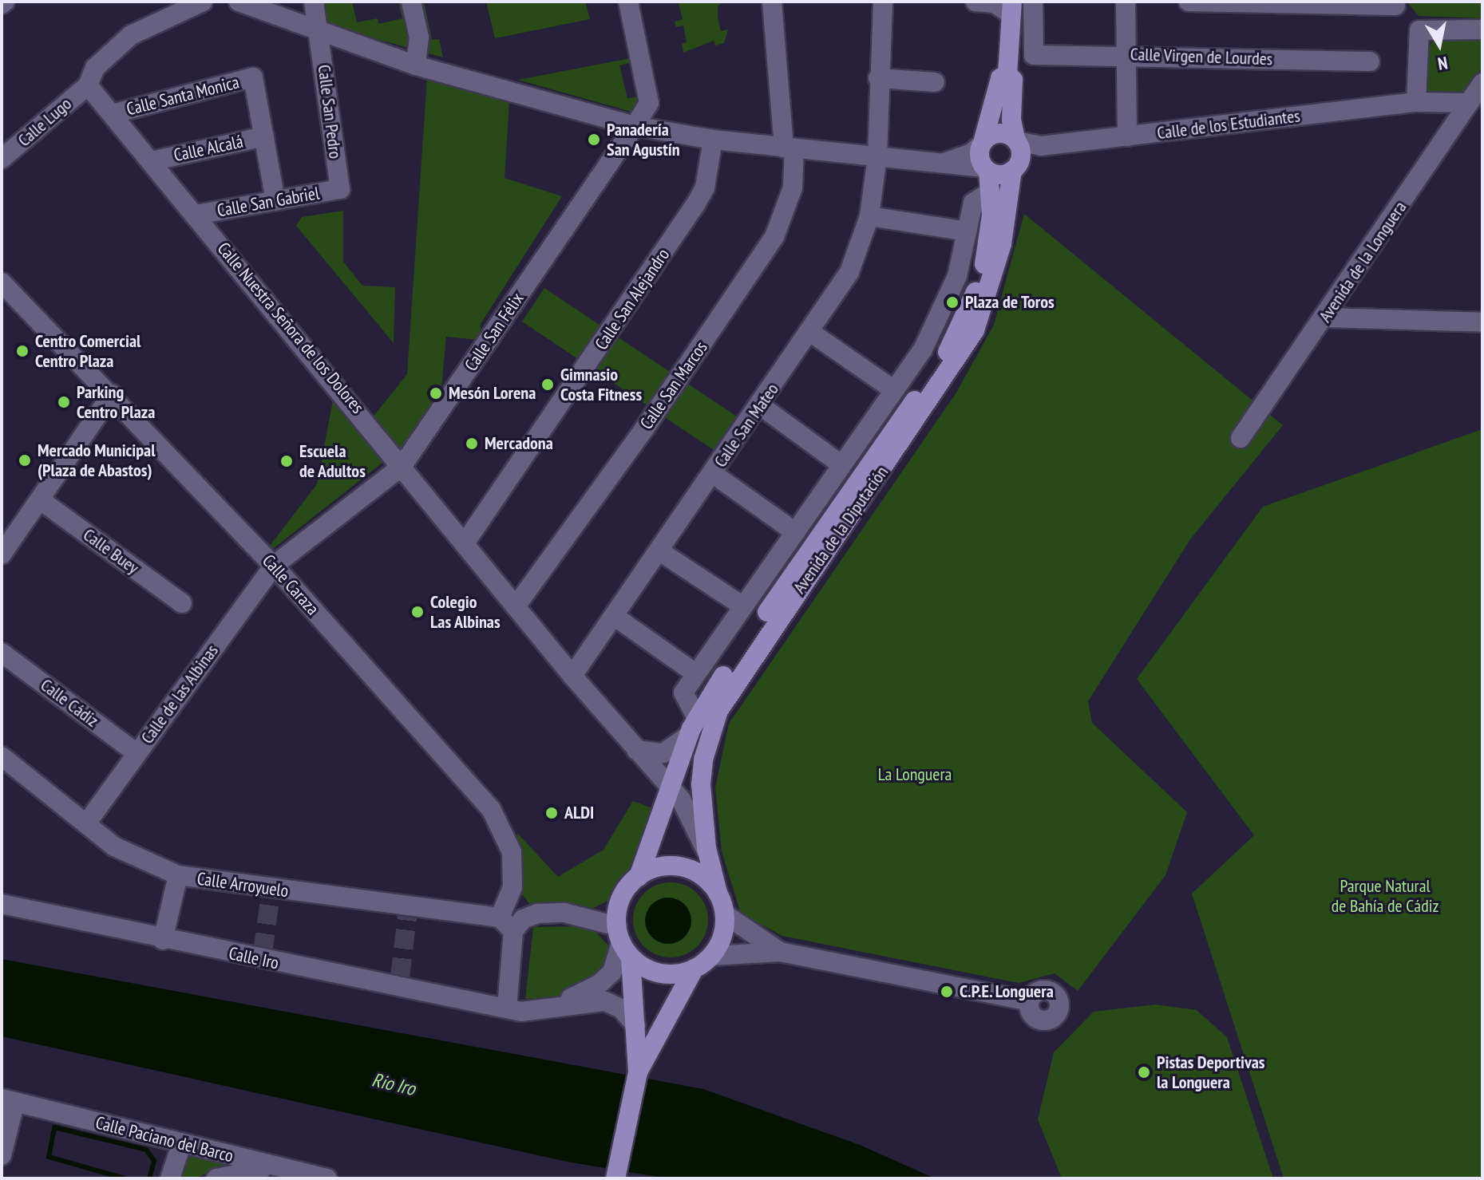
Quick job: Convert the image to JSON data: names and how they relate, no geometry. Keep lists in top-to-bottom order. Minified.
{"streets":{"main road":["Avenida de la Diputación"],"street":["Calle Virgen de Lourdes","Calle Santa Monica","Calle San Pedro","Calle Lugo","Calle de los Estudiantes","Calle Alcalá","Calle San Gabriel","Avenida de la Longuera","Calle San Alejandro","Calle Nuestra Señora de los Dolores","Calle San Félix","Calle San Marcos","Calle San Mateo","Calle Buey","Calle Caraza","Calle de las Albinas","Calle Cádiz","Calle Arroyuelo","Calle Iro","Calle Paciano del Barco"]},"crossings":[["Calle Santa Monica","Calle Alcalá"],["Calle Santa Monica","Calle Nuestra Señora de los Dolores"],["Calle San Pedro","Calle San Gabriel"],["Calle Lugo","Calle Nuestra Señora de los Dolores"],["Calle de los Estudiantes","Avenida de la Longuera"],["Calle de los Estudiantes","Avenida de la Diputación"],["Calle Alcalá","Calle Nuestra Señora de los Dolores"],["Calle San Gabriel","Calle Nuestra Señora de los Dolores"],["Calle San Alejandro","Calle Nuestra Señora de los Dolores"],["Calle Nuestra Señora de los Dolores","Calle San Félix"],["Calle Nuestra Señora de los Dolores","Calle San Marcos"],["Calle Nuestra Señora de los Dolores","Calle San Mateo"],["Calle Nuestra Señora de los Dolores","Avenida de la Diputación"],["Calle San Félix","Calle Caraza"],["Calle San Félix","Calle de las Albinas"],["Avenida de la Diputación","Calle Iro"],["Calle Caraza","Calle de las Albinas"],["Calle Caraza","Calle Arroyuelo"],["Calle de las Albinas","Calle Cádiz"],["Calle de las Albinas","Calle Arroyuelo"]],"water":["Rio Iro"],"parks":["La Longuera","Parque Natural de Bahía de Cádiz"],"places":["Panadería San Agustín","Plaza de Toros","Centro Comercial Centro Plaza","Gimnasio Costa Fitness","Mesón Lorena","Parking Centro Plaza","Mercadona","Mercado Municipal (Plaza de Abastos)","Escuela de Adultos","Colegio Las Albinas","ALDI","C.P.E. Longuera","Pistas Deportivas la Longuera"],"north":"bottom"}
